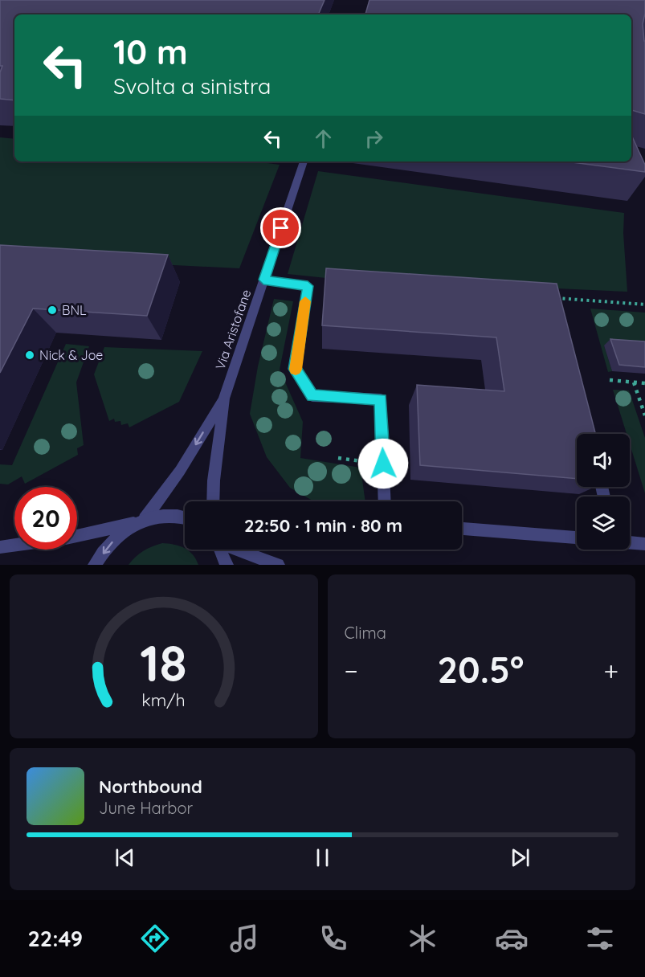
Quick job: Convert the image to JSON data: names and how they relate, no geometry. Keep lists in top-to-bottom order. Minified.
{"streets":{"street":["Via Aristofane"]},"places":["BNL","Nick & Joe"],"page":{"turn":["10 m","Svolta a sinistra"],"limit":"20","trip":"22:50 · 1 min · 80 m","tile":"Clima","heat":["−","20.5°","+"],"song":["Northbound","June Harbor"],"tabs":"22:49","gauge":["18","km/h"]}}
